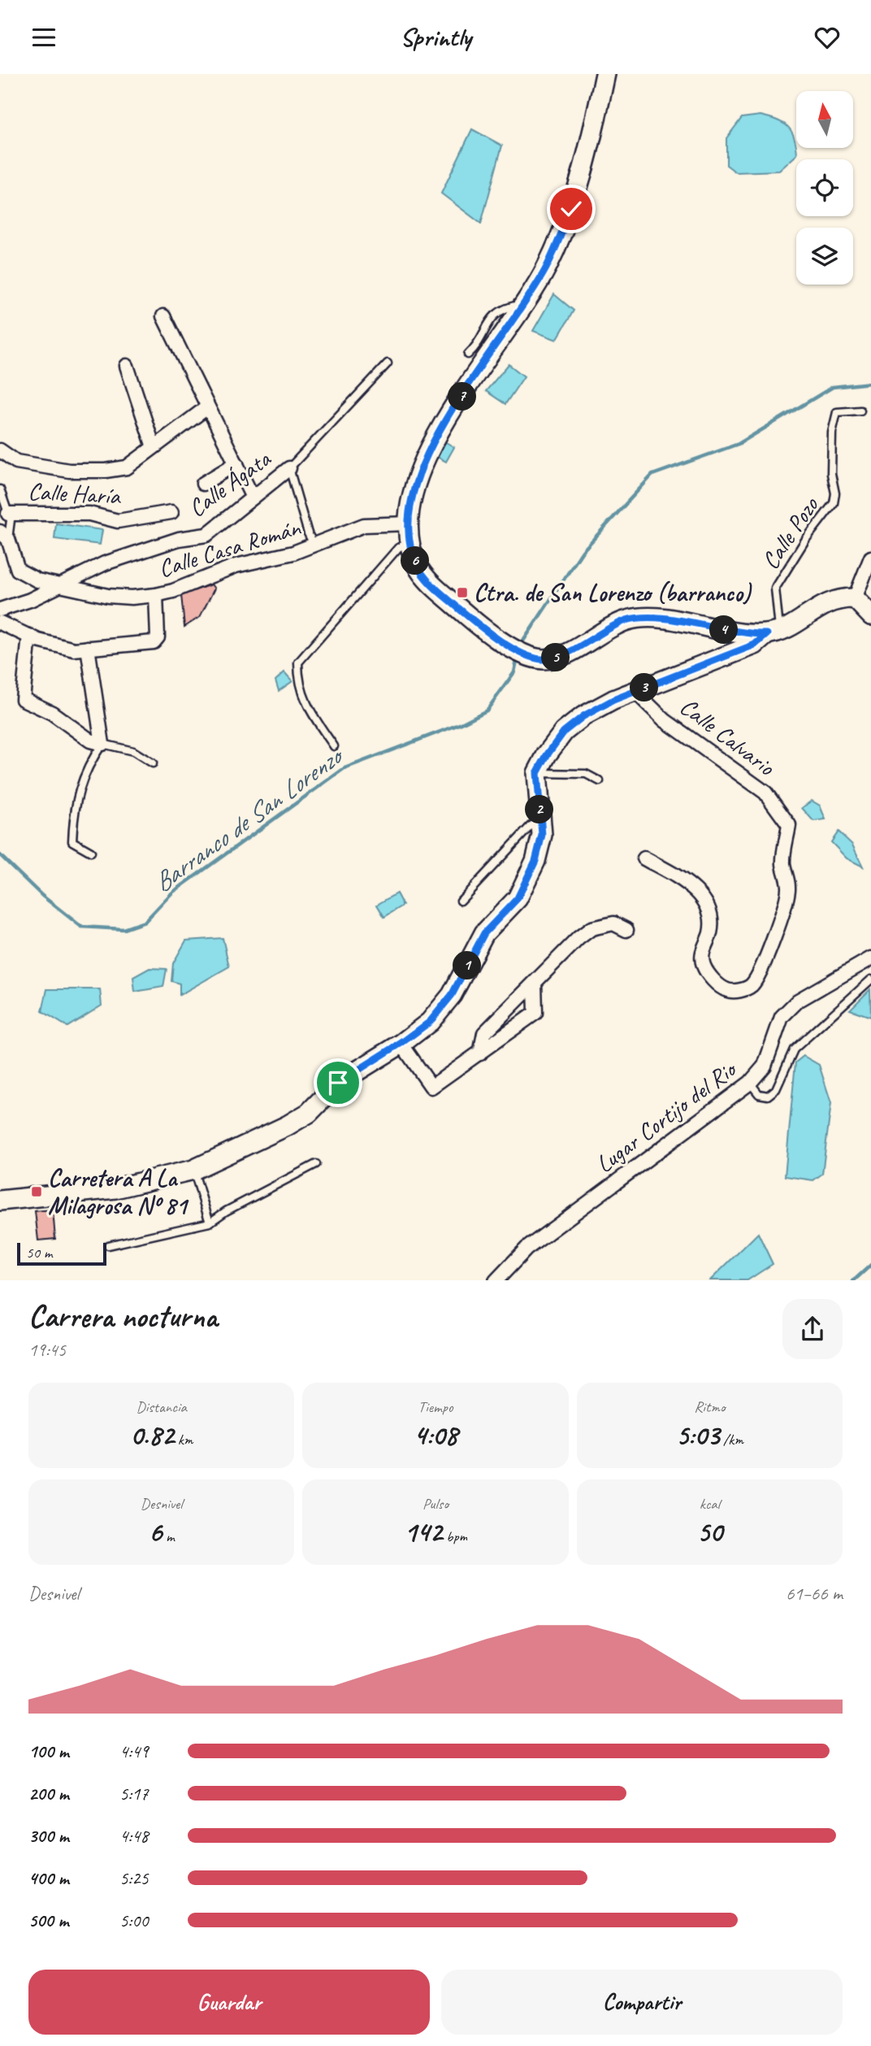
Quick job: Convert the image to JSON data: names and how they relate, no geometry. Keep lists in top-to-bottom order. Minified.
{"streets":{"street":["Calle Ágata","Calle Haría","Calle Casa Román","Calle Calvario","Lugar Cortijo del Rio"],"lane":["Calle Pozo"]},"crossings":[["Calle Ágata","Calle Casa Román"]],"water":["Barranco de San Lorenzo"],"places":{"transit":["Ctra. de San Lorenzo (barranco)","Carretera A La Milagrosa Nº 81"]},"scale_bar":"50 m","north":"top","page":{"header":"Sprintly","pins":["7","6","4","5","3","2","1"],"scale":"50 m","heading":["Carrera nocturna","19:45"],"stats":[["Distancia","0.82 km"],["Tiempo","4:08"],["Ritmo","5:03 /km"],["Desnivel","6 m"],["Pulso","142 bpm"],["kcal","50"]],"chart":["Desnivel","61–66 m"],"list":[{"name":"100 m","note":"4:49"},{"name":"200 m","note":"5:17"},{"name":"300 m","note":"4:48"},{"name":"400 m","note":"5:25"},{"name":"500 m","note":"5:00"}],"buttons":["Guardar","Compartir"]}}
